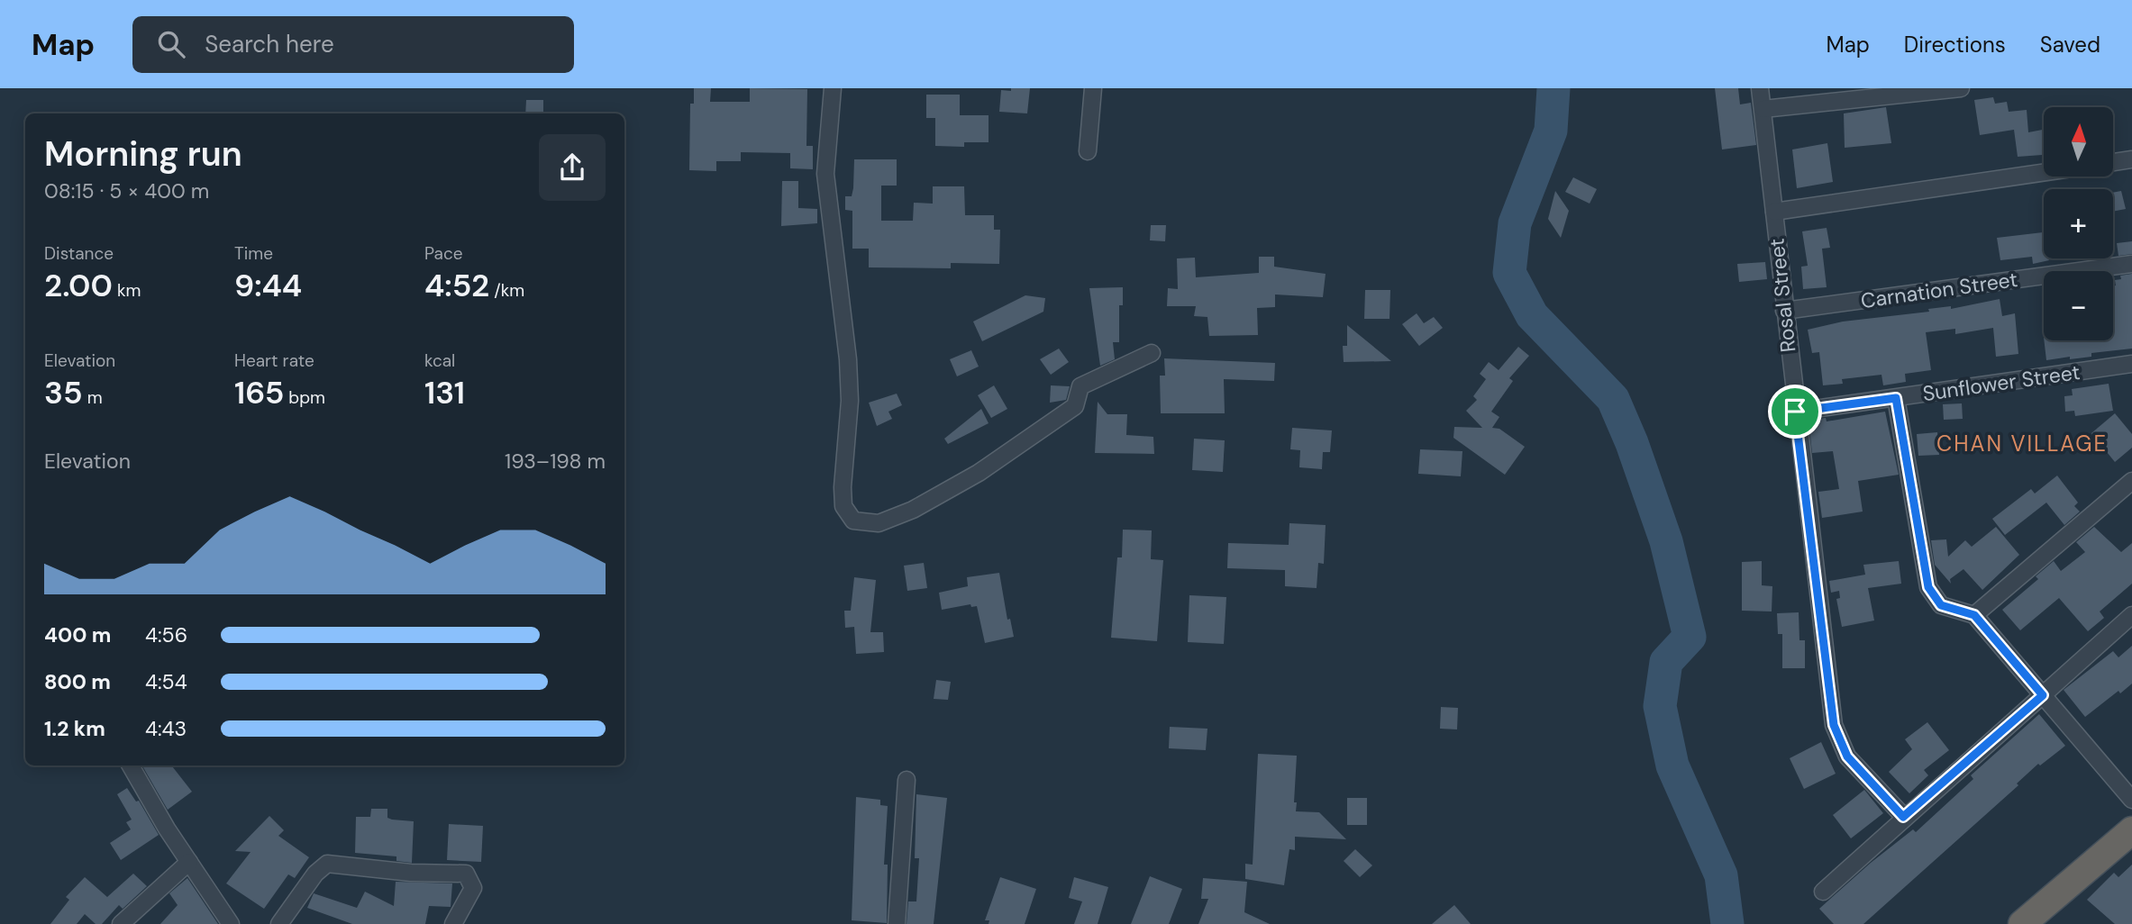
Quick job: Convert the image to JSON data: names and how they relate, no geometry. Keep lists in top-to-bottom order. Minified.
{"streets":{"street":["Carnation Street","Rosal Street","Sunflower Street"]},"crossings":[["Carnation Street","Rosal Street"],["Rosal Street","Sunflower Street"]],"districts":["CHAN VILLAGE"],"north":"top","page":{"header":"Map","search":"Search here","nav":["Map","Directions","Saved"],"map_buttons":["+","−"],"heading":["Morning run","08:15 · 5 × 400 m"],"stats":[["Distance","2.00 km"],["Time","9:44"],["Pace","4:52 /km"],["Elevation","35 m"],["Heart rate","165 bpm"],["kcal","131"]],"chart":["Elevation","193–198 m"],"list":[{"name":"400 m","note":"4:56"},{"name":"800 m","note":"4:54"},{"name":"1.2 km","note":"4:43"}]}}
